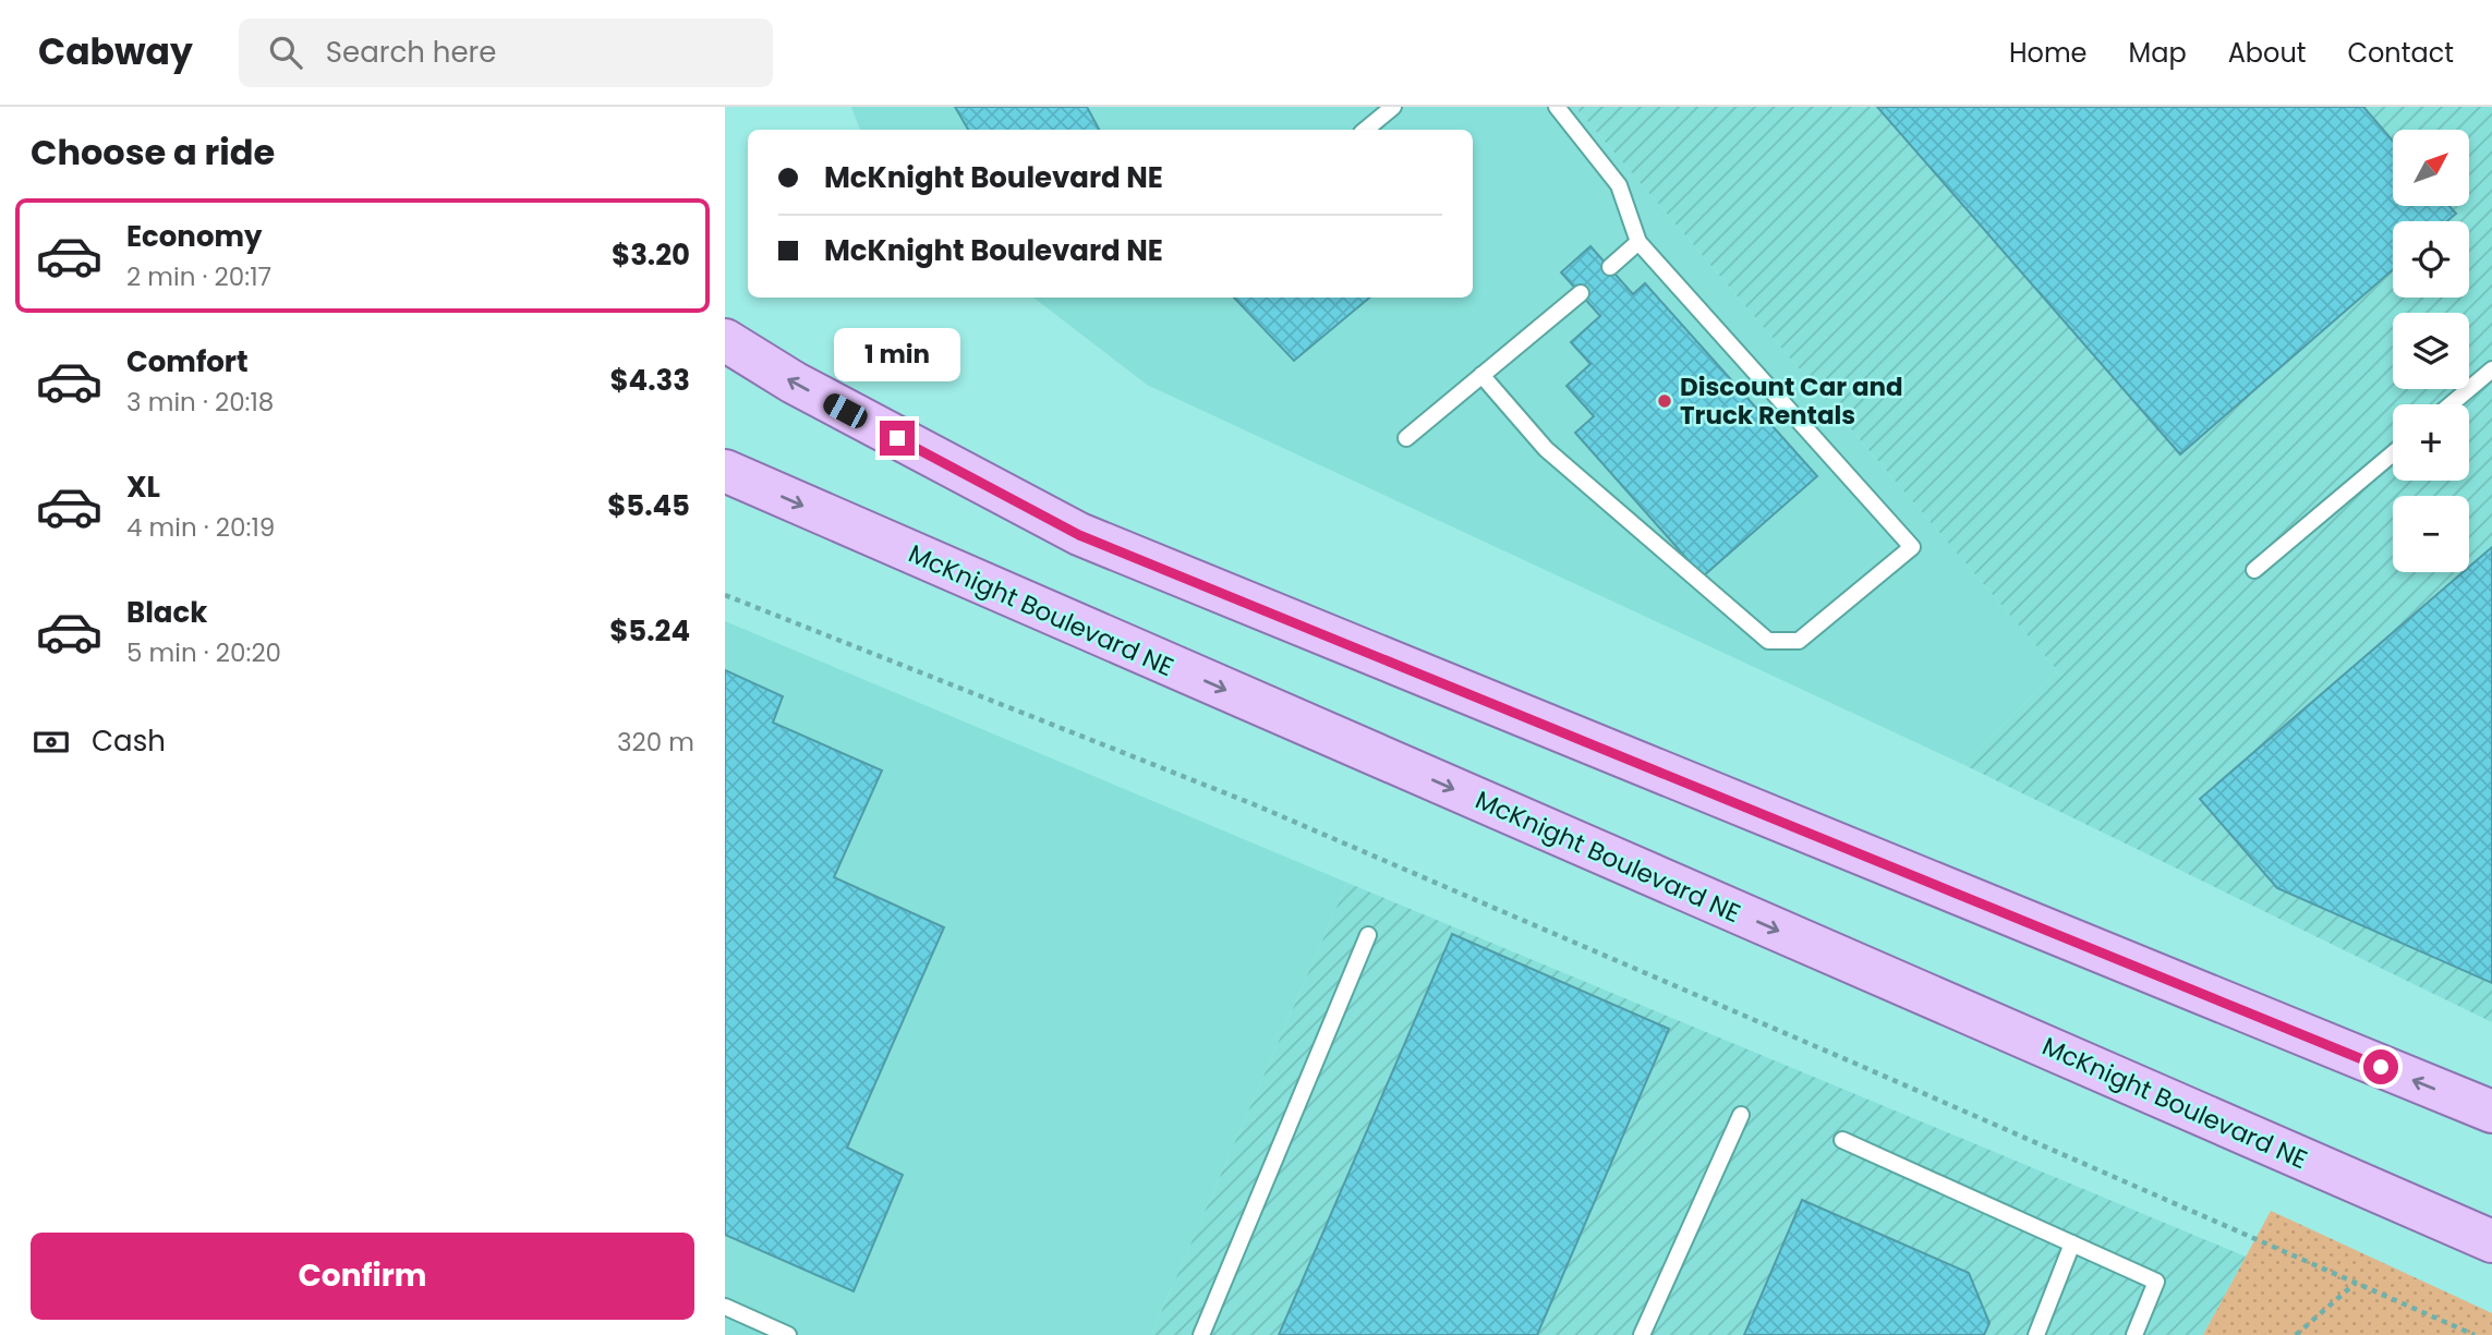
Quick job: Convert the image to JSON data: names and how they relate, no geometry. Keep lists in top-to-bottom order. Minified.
{"streets":{"main road":["McKnight Boulevard NE"]},"places":["Discount Car and Truck Rentals"],"north":"top right","page":{"header":"Cabway","search":"Search here","nav":["Home","Map","About","Contact"],"heading":"Choose a ride","map_buttons":["+","−"],"banner":["McKnight Boulevard NE","McKnight Boulevard NE"],"list":[{"name":"Economy","note":"2 min · 20:17","value":"$3.20"},{"name":"Comfort","note":"3 min · 20:18","value":"$4.33"},{"name":"XL","note":"4 min · 20:19","value":"$5.45"},{"name":"Black","note":"5 min · 20:20","value":"$5.24"}],"bubble":"1 min","pay":["Cash","320 m"],"buttons":"Confirm"}}
